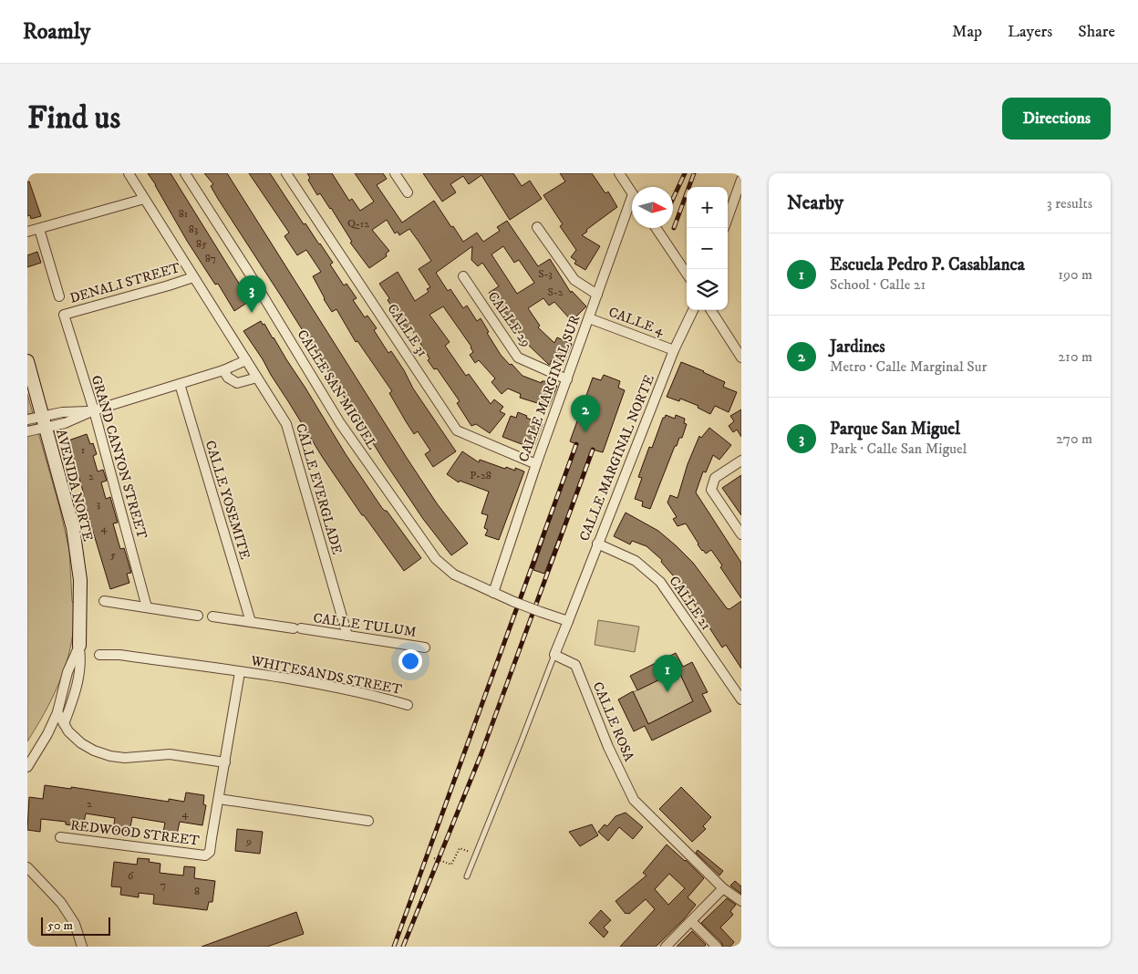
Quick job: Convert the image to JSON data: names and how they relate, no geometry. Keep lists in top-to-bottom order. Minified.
{"streets":{"street":["DENALI STREET","CALLE 29","CALLE 4","CALLE 31","CALLE MARGINAL SUR","CALLE SAN MIGUEL","GRAND CANYON STREET","CALLE MARGINAL NORTE","AVENIDA NORTE","CALLE EVERGLADE","CALLE YOSEMITE","CALLE 21","CALLE TULUM","WHITESANDS STREET","CALLE ROSA","REDWOOD STREET"]},"crossings":[["DENALI STREET","GRAND CANYON STREET"],["DENALI STREET","CALLE EVERGLADE"],["CALLE 29","CALLE MARGINAL SUR"],["CALLE 4","CALLE MARGINAL SUR"],["CALLE 4","CALLE MARGINAL NORTE"],["CALLE 31","CALLE MARGINAL SUR"],["CALLE MARGINAL SUR","CALLE SAN MIGUEL"],["CALLE MARGINAL NORTE","CALLE 21"],["CALLE EVERGLADE","CALLE TULUM"],["CALLE YOSEMITE","CALLE TULUM"]],"house_numbers":["81","Q-12","83","85","87","S-3","S-2","1","P-28","2","3","4","5","2","4","9","6","7","8"],"scale_bar":"50 m","north":"right","page":{"header":"Roamly","nav":["Map","Layers","Share"],"buttons":"Directions","title":"Find us","heading":["Nearby","3 results"],"map_buttons":["+","−"],"list":[{"mark":"1","name":"Escuela Pedro P. Casablanca","note":"School · Calle 21","value":"190 m"},{"mark":"2","name":"Jardines","note":"Metro · Calle Marginal Sur","value":"210 m"},{"mark":"3","name":"Parque San Miguel","note":"Park · Calle San Miguel","value":"270 m"}],"pins":["3","2","1"],"scale":"50 m"}}
